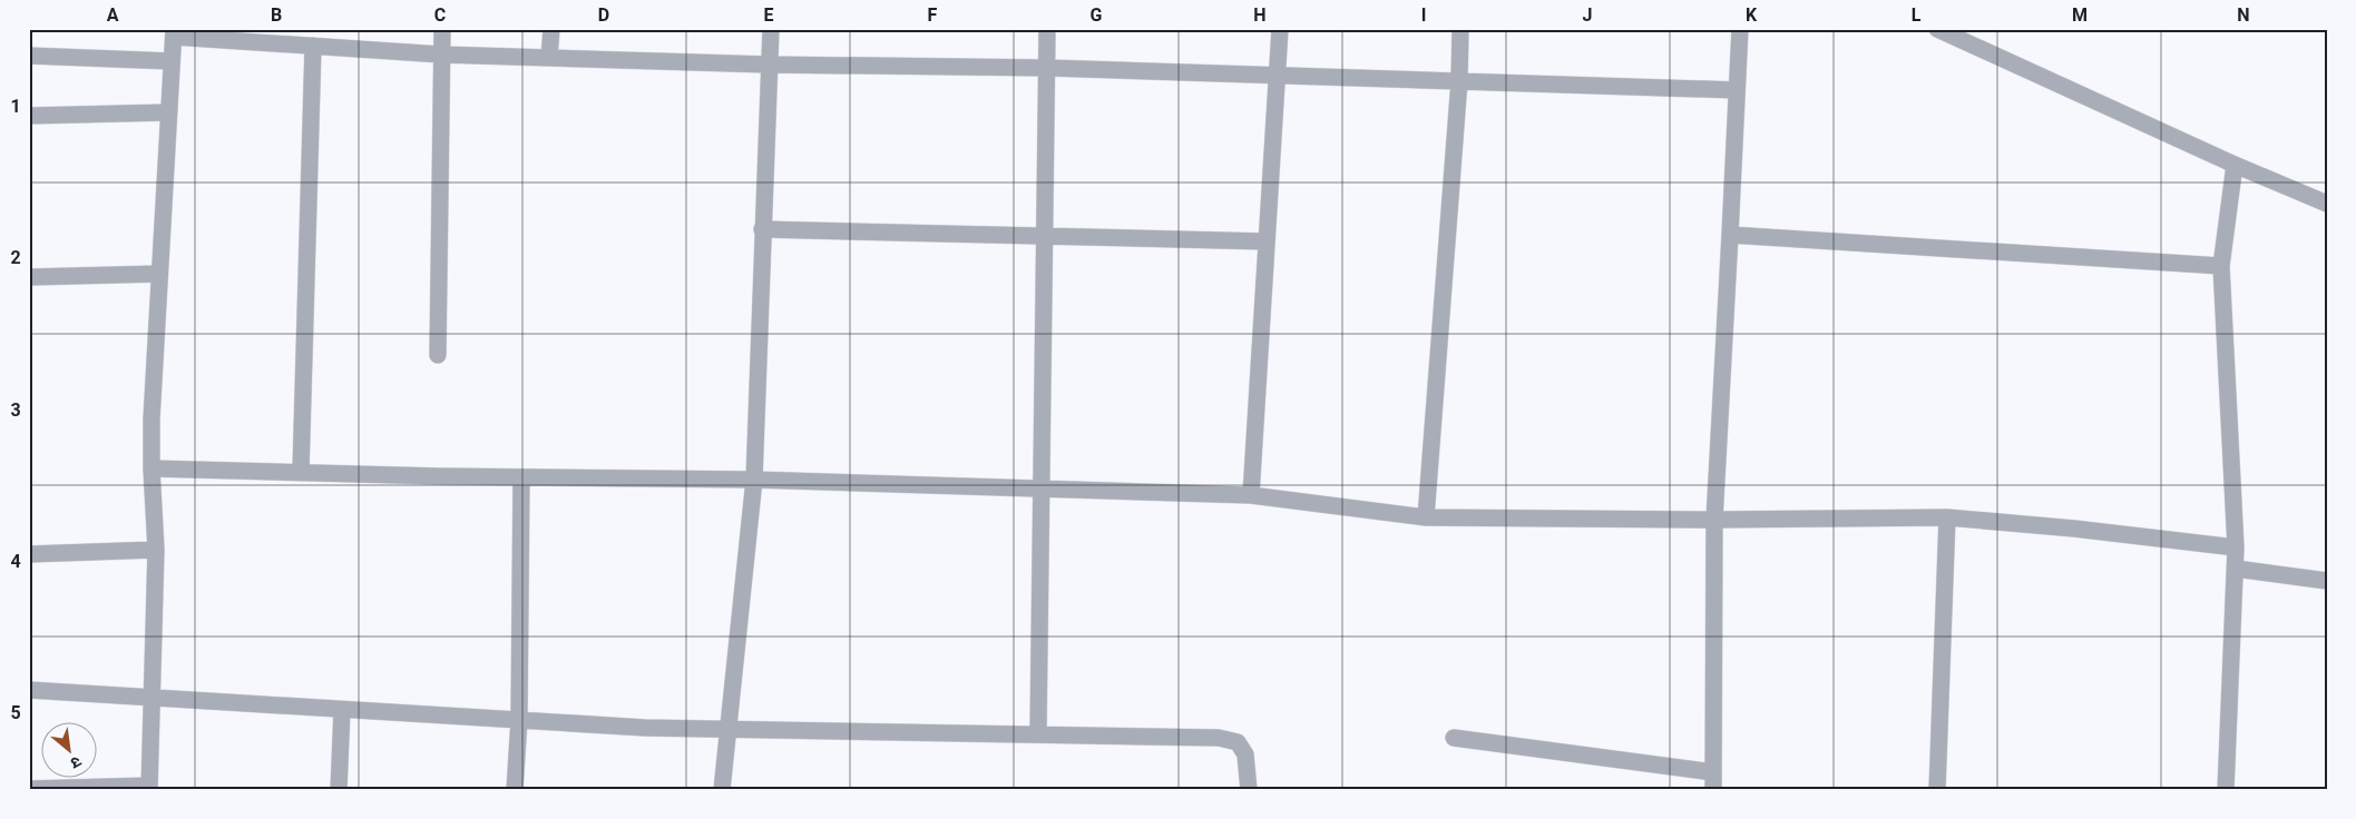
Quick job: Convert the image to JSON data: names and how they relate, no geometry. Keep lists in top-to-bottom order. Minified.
{"north":"bottom right","grid":{"columns":["A","B","C","D","E","F","G","H","I","J","K","L","M","N"],"rows":["1","2","3","4","5"]}}
